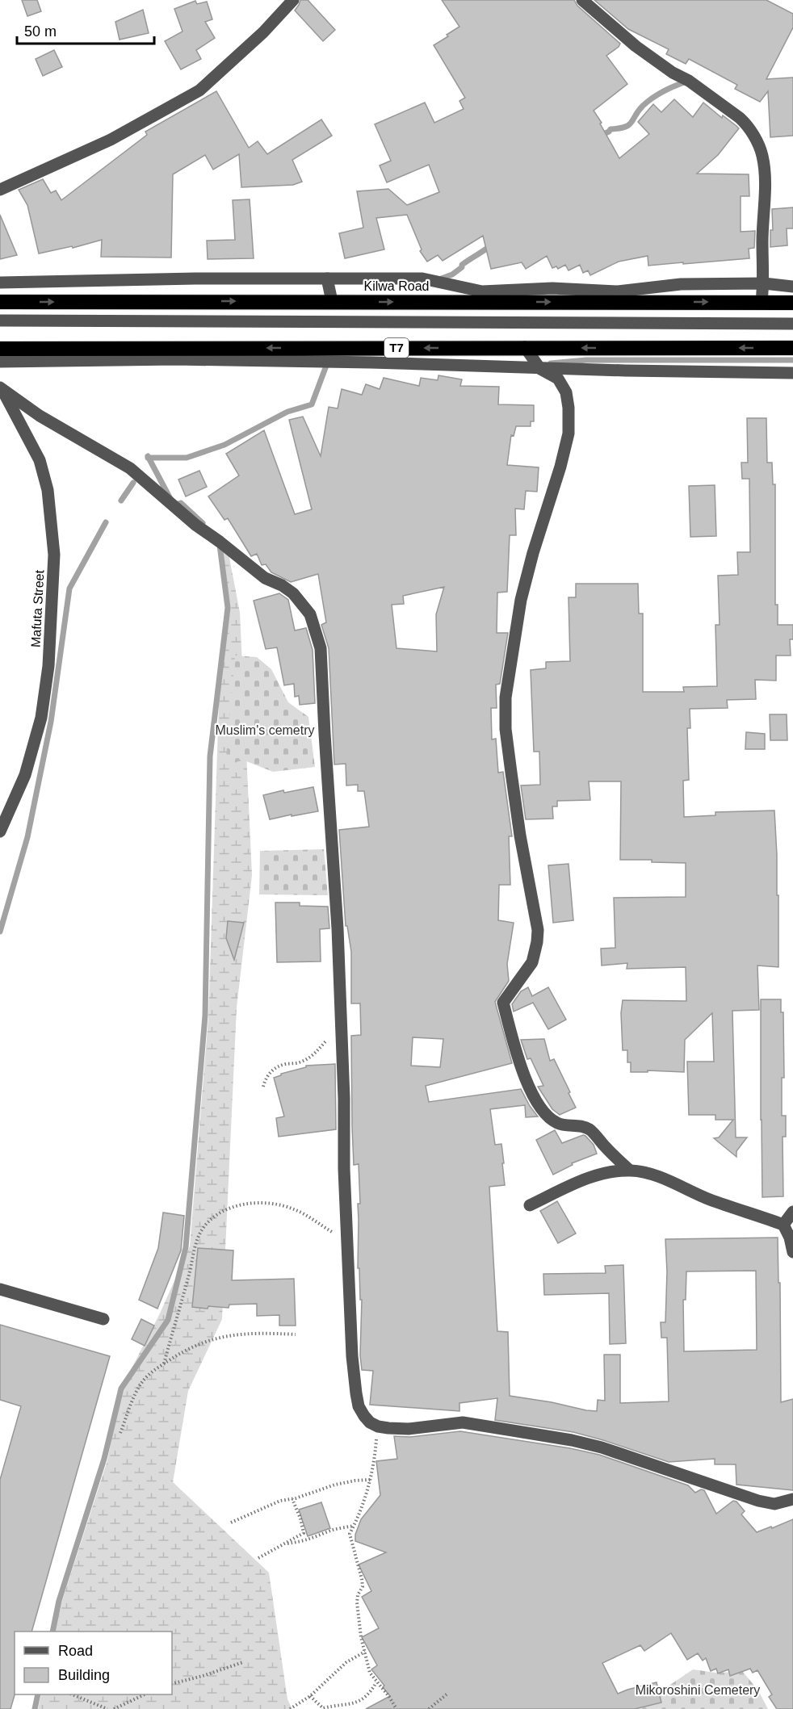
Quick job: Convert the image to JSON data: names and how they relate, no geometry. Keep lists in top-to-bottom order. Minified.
{"streets":{"highway":["Kilwa Road","T7"],"street":["Mafuta Street"]},"parks":["Muslim's cemetry","Mikoroshini Cemetery"],"legend":["Road","Building"],"scale_bar":"50 m"}
